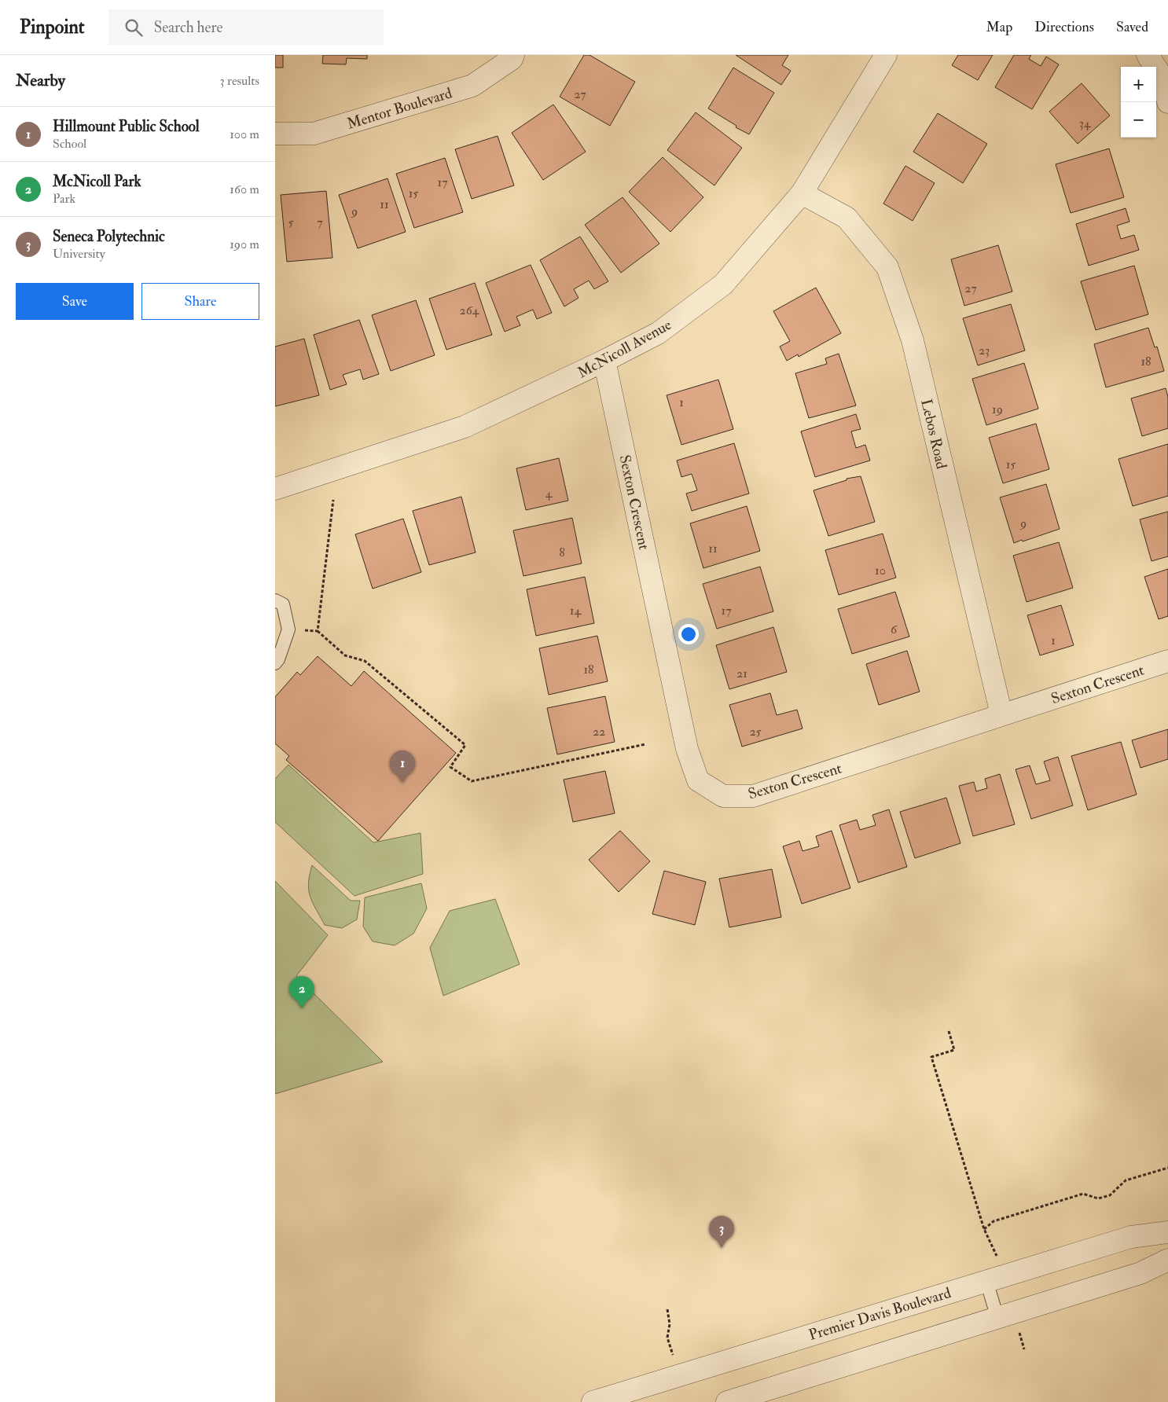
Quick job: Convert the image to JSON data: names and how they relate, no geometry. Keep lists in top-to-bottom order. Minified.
{"streets":{"street":["Mentor Boulevard","McNicoll Avenue","Lebos Road","Sexton Crescent","Premier Davis Boulevard"]},"crossings":[["McNicoll Avenue","Lebos Road"],["McNicoll Avenue","Sexton Crescent"],["Lebos Road","Sexton Crescent"]],"house_numbers":["27","34","17","15","11","9","5","7","27","264","23","18","1","19","15","4","9","11","8","10","14","17","6","1","18","21","22","25"],"page":{"header":"Pinpoint","search":"Search here","nav":["Map","Directions","Saved"],"heading":["Nearby","3 results"],"map_buttons":["+","−"],"list":[{"mark":"1","name":"Hillmount Public School","note":"School","value":"100 m"},{"mark":"2","name":"McNicoll Park","note":"Park","value":"160 m"},{"mark":"3","name":"Seneca Polytechnic","note":"University","value":"190 m"}],"buttons":["Save","Share"],"pins":["1","2","3"]}}
